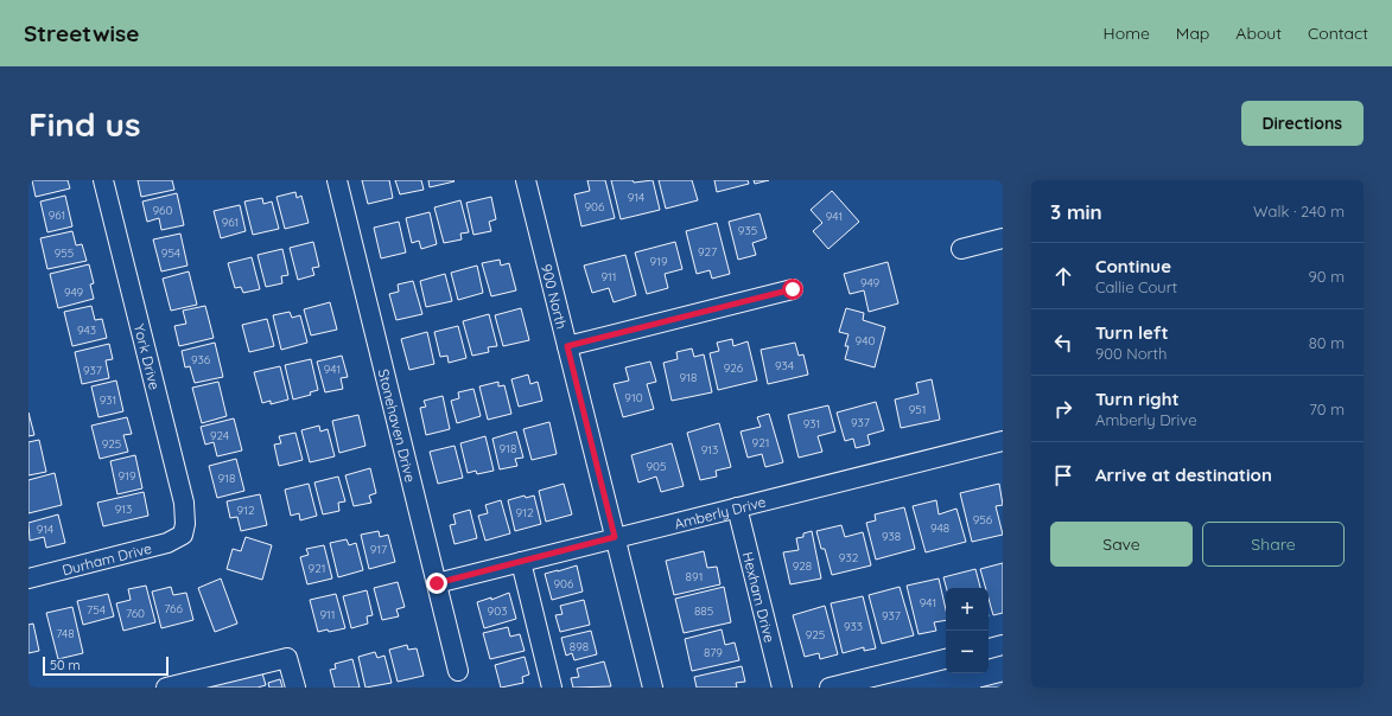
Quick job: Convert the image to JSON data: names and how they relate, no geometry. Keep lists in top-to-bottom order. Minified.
{"streets":{"street":["900 North","York Drive","Stonehaven Drive","Amberly Drive","Durham Drive","Hexham Drive"]},"crossings":[["900 North","Amberly Drive"],["York Drive","Durham Drive"],["Stonehaven Drive","Amberly Drive"],["Amberly Drive","Hexham Drive"]],"house_numbers":["914","906","960","961","941","961","935","927","955","954","919","911","949","949","943","940","936","934","926","941","937","918","910","931","951","937","931","924","921","925","918","913","905","919","918","913","912","912","956","948","914","938","917","932","928","921","891","906","941","766","754","903","885","760","911","937","933","748","925","898","879"],"scale_bar":"50 m","page":{"header":"Streetwise","nav":["Home","Map","About","Contact"],"buttons":["Directions",["Save","Share"]],"title":"Find us","heading":["3 min","Walk · 240 m"],"list":[["Continue","Callie Court","90 m"],["Turn left","900 North","80 m"],["Turn right","Amberly Drive","70 m"],"Arrive at destination"],"map_buttons":["+","−"],"scale":"50 m"}}
